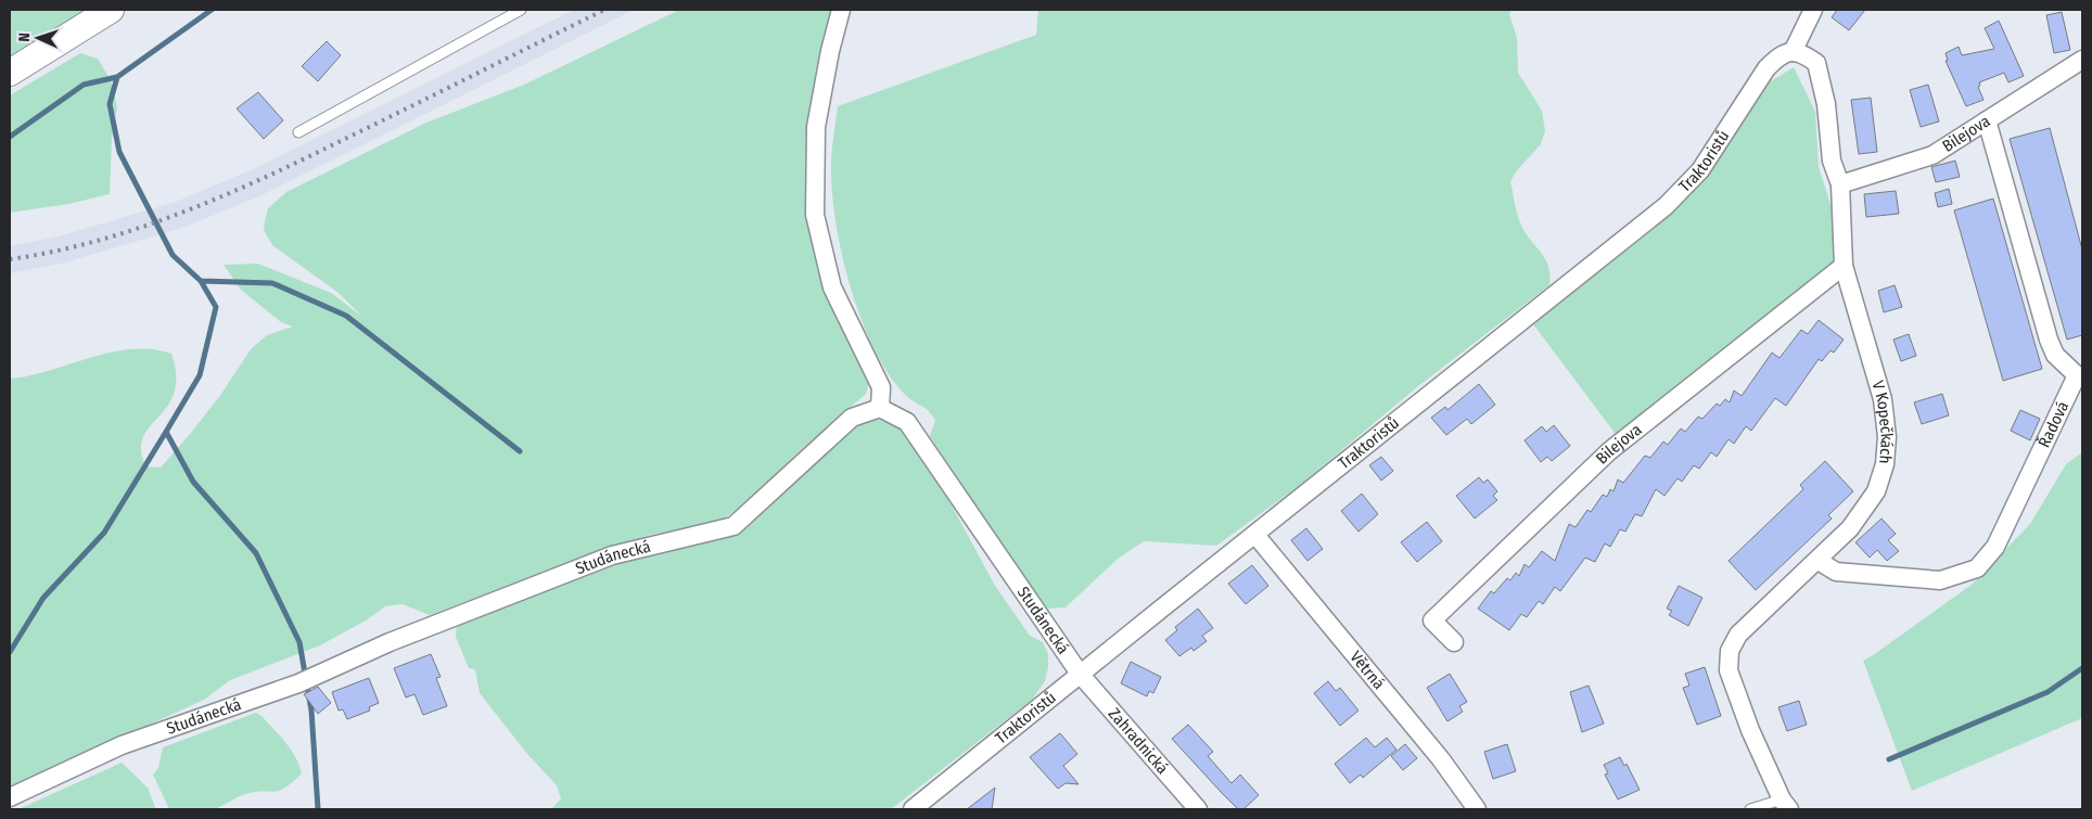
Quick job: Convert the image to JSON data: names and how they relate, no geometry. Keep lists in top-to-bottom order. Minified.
{"streets":{"street":["Bilejova","Traktoristů","V Kopečkách","Řadová","Studánecká","Větrná","Zahradnická"]},"crossings":[["Bilejova","V Kopečkách"],["Bilejova","Řadová"],["Traktoristů","V Kopečkách"],["Traktoristů","Studánecká"],["Traktoristů","Větrná"],["Traktoristů","Zahradnická"],["V Kopečkách","Řadová"],["Studánecká","Zahradnická"]],"north":"left"}
